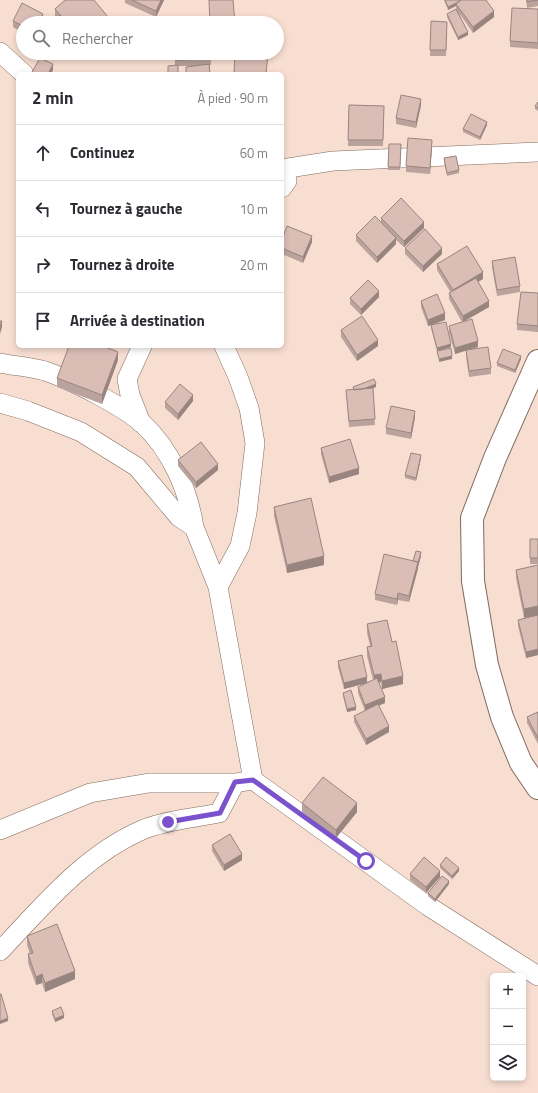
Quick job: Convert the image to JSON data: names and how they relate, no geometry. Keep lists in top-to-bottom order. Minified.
{"page":{"search":"Rechercher","heading":["2 min","À pied · 90 m"],"list":[["Continuez","60 m"],["Tournez à gauche","10 m"],["Tournez à droite","20 m"],"Arrivée à destination"],"map_buttons":["+","−"]}}
